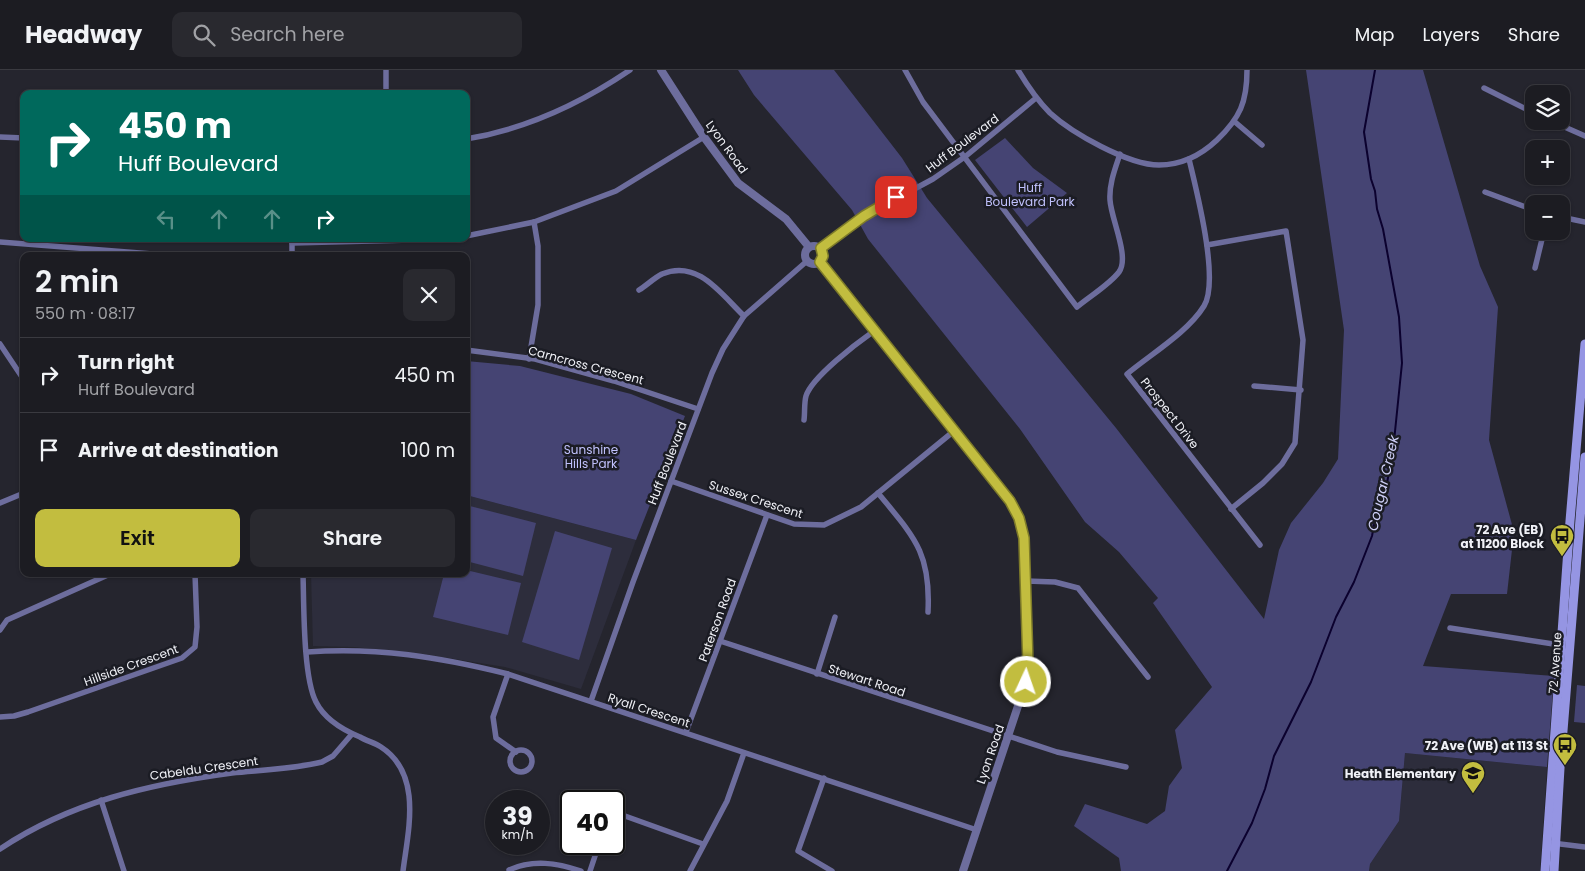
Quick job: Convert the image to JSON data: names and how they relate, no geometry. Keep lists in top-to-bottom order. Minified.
{"streets":{"main road":["72 Avenue"],"street":["Huff Boulevard","Lyon Road","Carncross Crescent","Prospect Drive","Sussex Crescent","Paterson Road","Hillside Crescent","Stewart Road","Ryall Crescent","Cabeldu Crescent"]},"crossings":[["Huff Boulevard","Lyon Road"],["Huff Boulevard","Carncross Crescent"],["Huff Boulevard","Sussex Crescent"],["Huff Boulevard","Ryall Crescent"],["Lyon Road","Sussex Crescent"],["Lyon Road","Stewart Road"],["Lyon Road","Ryall Crescent"],["Sussex Crescent","Paterson Road"],["Paterson Road","Stewart Road"],["Paterson Road","Ryall Crescent"]],"water":["Cougar Creek"],"parks":["Huff Boulevard Park","Sunshine Hills Park"],"places":{"bus stop":["72 Ave (EB) at 11200 Block","72 Ave (WB) at 113 St"],"school or university":["Heath Elementary"]},"page":{"header":"Headway","search":"Search here","nav":["Map","Layers","Share"],"map_buttons":["+","−"],"turn":["450 m","Huff Boulevard"],"heading":["2 min","550 m · 08:17"],"list":[{"name":"Turn right","note":"Huff Boulevard","value":"450 m"},{"name":"Arrive at destination","value":"100 m"}],"buttons":["Exit","Share"],"speed":"39 km/h","limit":"40"}}
